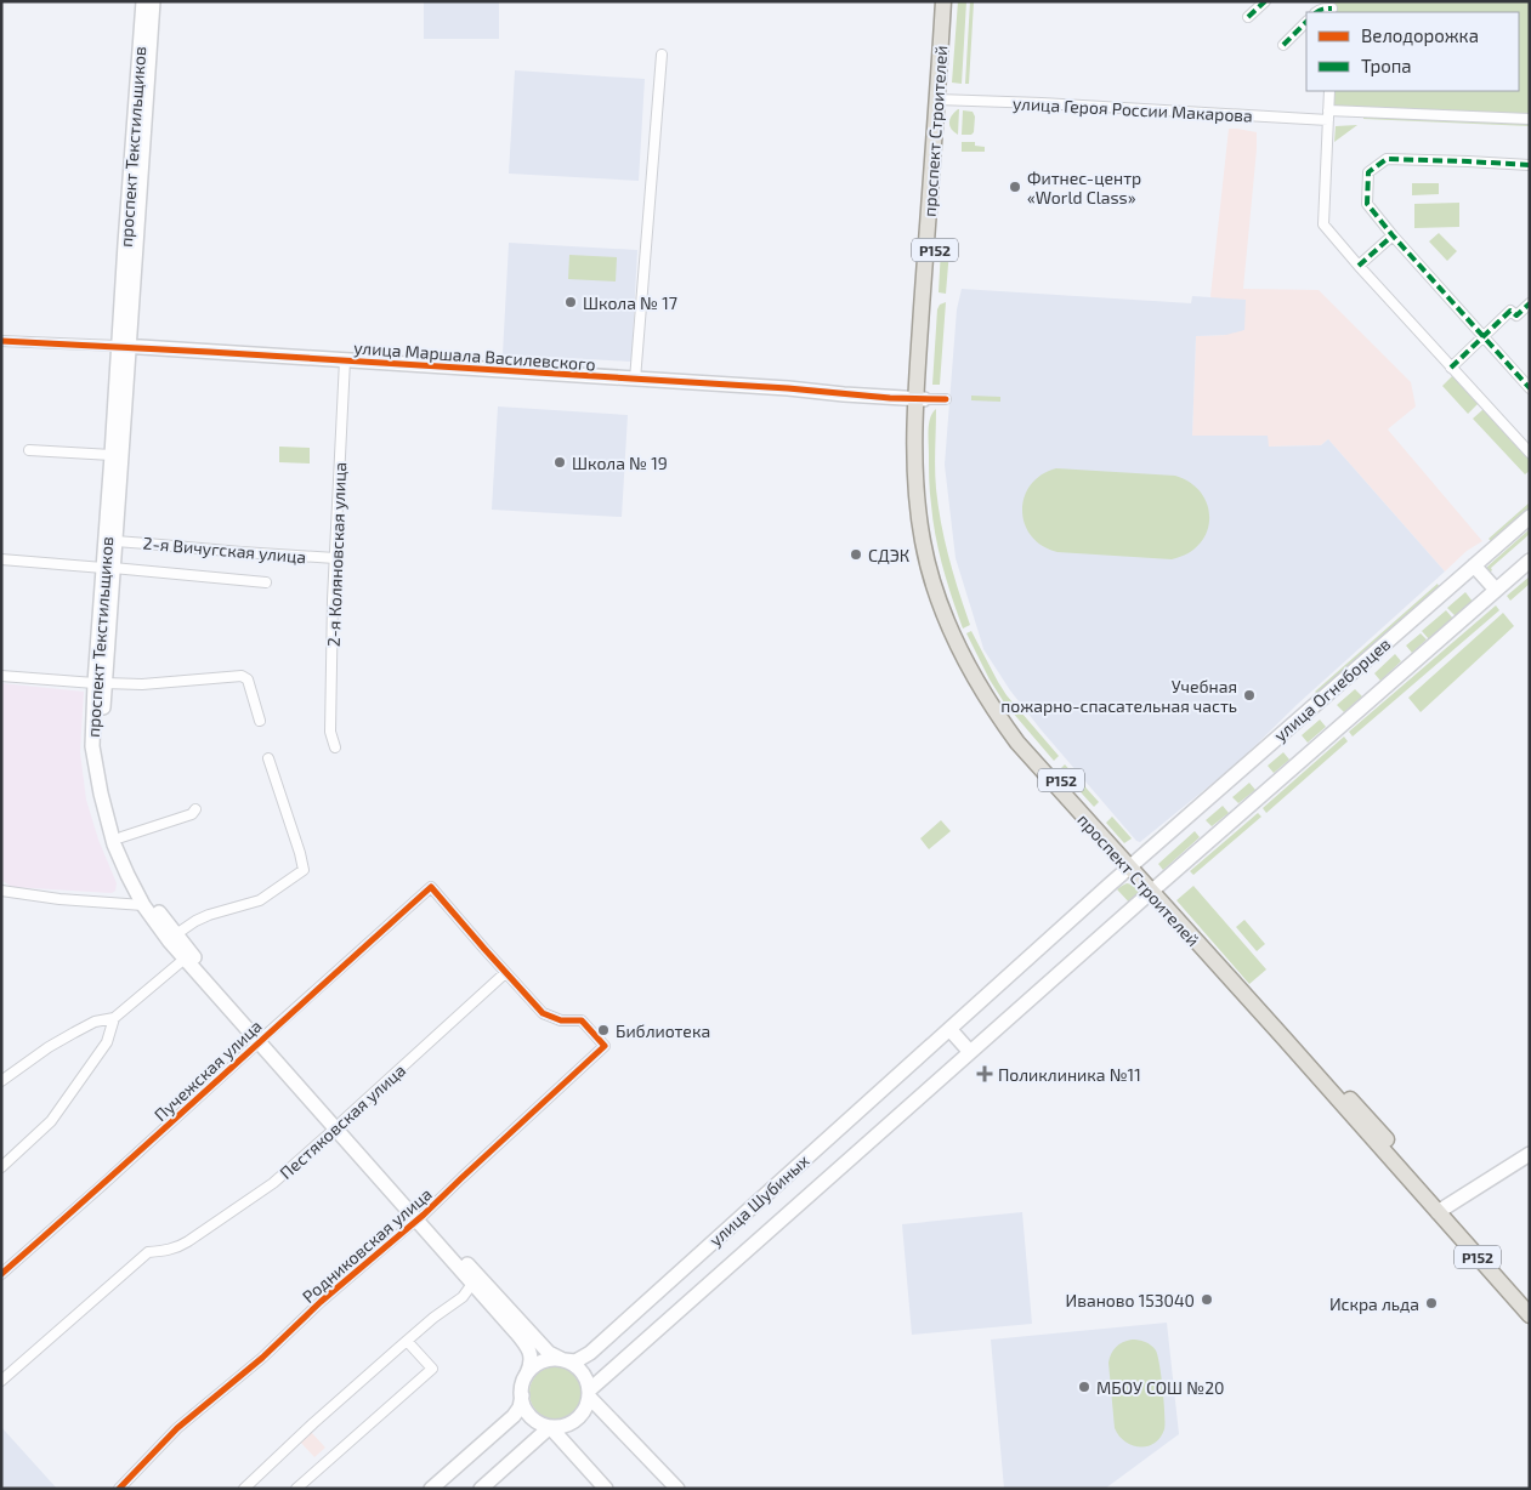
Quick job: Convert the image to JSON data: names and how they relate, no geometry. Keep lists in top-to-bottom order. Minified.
{"streets":{"main road":["проспект Строителей","проспект Текстильщиков","Р152","улица Маршала Василевского","улица Огнеборцев","улица Шубиных"],"street":["улица Героя России Макарова","2-я Вичугская улица","2-я Коляновская улица","Пучежская улица","Пестяковская улица","Родниковская улица"]},"crossings":[["улица Героя России Макарова","проспект Строителей"],["проспект Строителей","улица Маршала Василевского"],["проспект Строителей","улица Огнеборцев"],["проспект Строителей","улица Шубиных"],["проспект Текстильщиков","улица Маршала Василевского"],["проспект Текстильщиков","2-я Вичугская улица"],["проспект Текстильщиков","Пучежская улица"],["проспект Текстильщиков","Пестяковская улица"],["проспект Текстильщиков","улица Шубиных"],["проспект Текстильщиков","Родниковская улица"],["улица Маршала Василевского","2-я Коляновская улица"],["2-я Вичугская улица","2-я Коляновская улица"],["улица Огнеборцев","улица Шубиных"],["Пучежская улица","Пестяковская улица"],["Пучежская улица","Родниковская улица"],["Пестяковская улица","Родниковская улица"]],"places":{"other":["Фитнес-центр «World Class»","Школа № 17","Школа № 19","СДЭК","Учебная пожарно-спасательная часть","Библиотека","Иваново 153040","Искра льда","МБОУ СОШ №20"],"health":["Поликлиника №11"]},"legend":["Велодорожка","Тропа"]}
